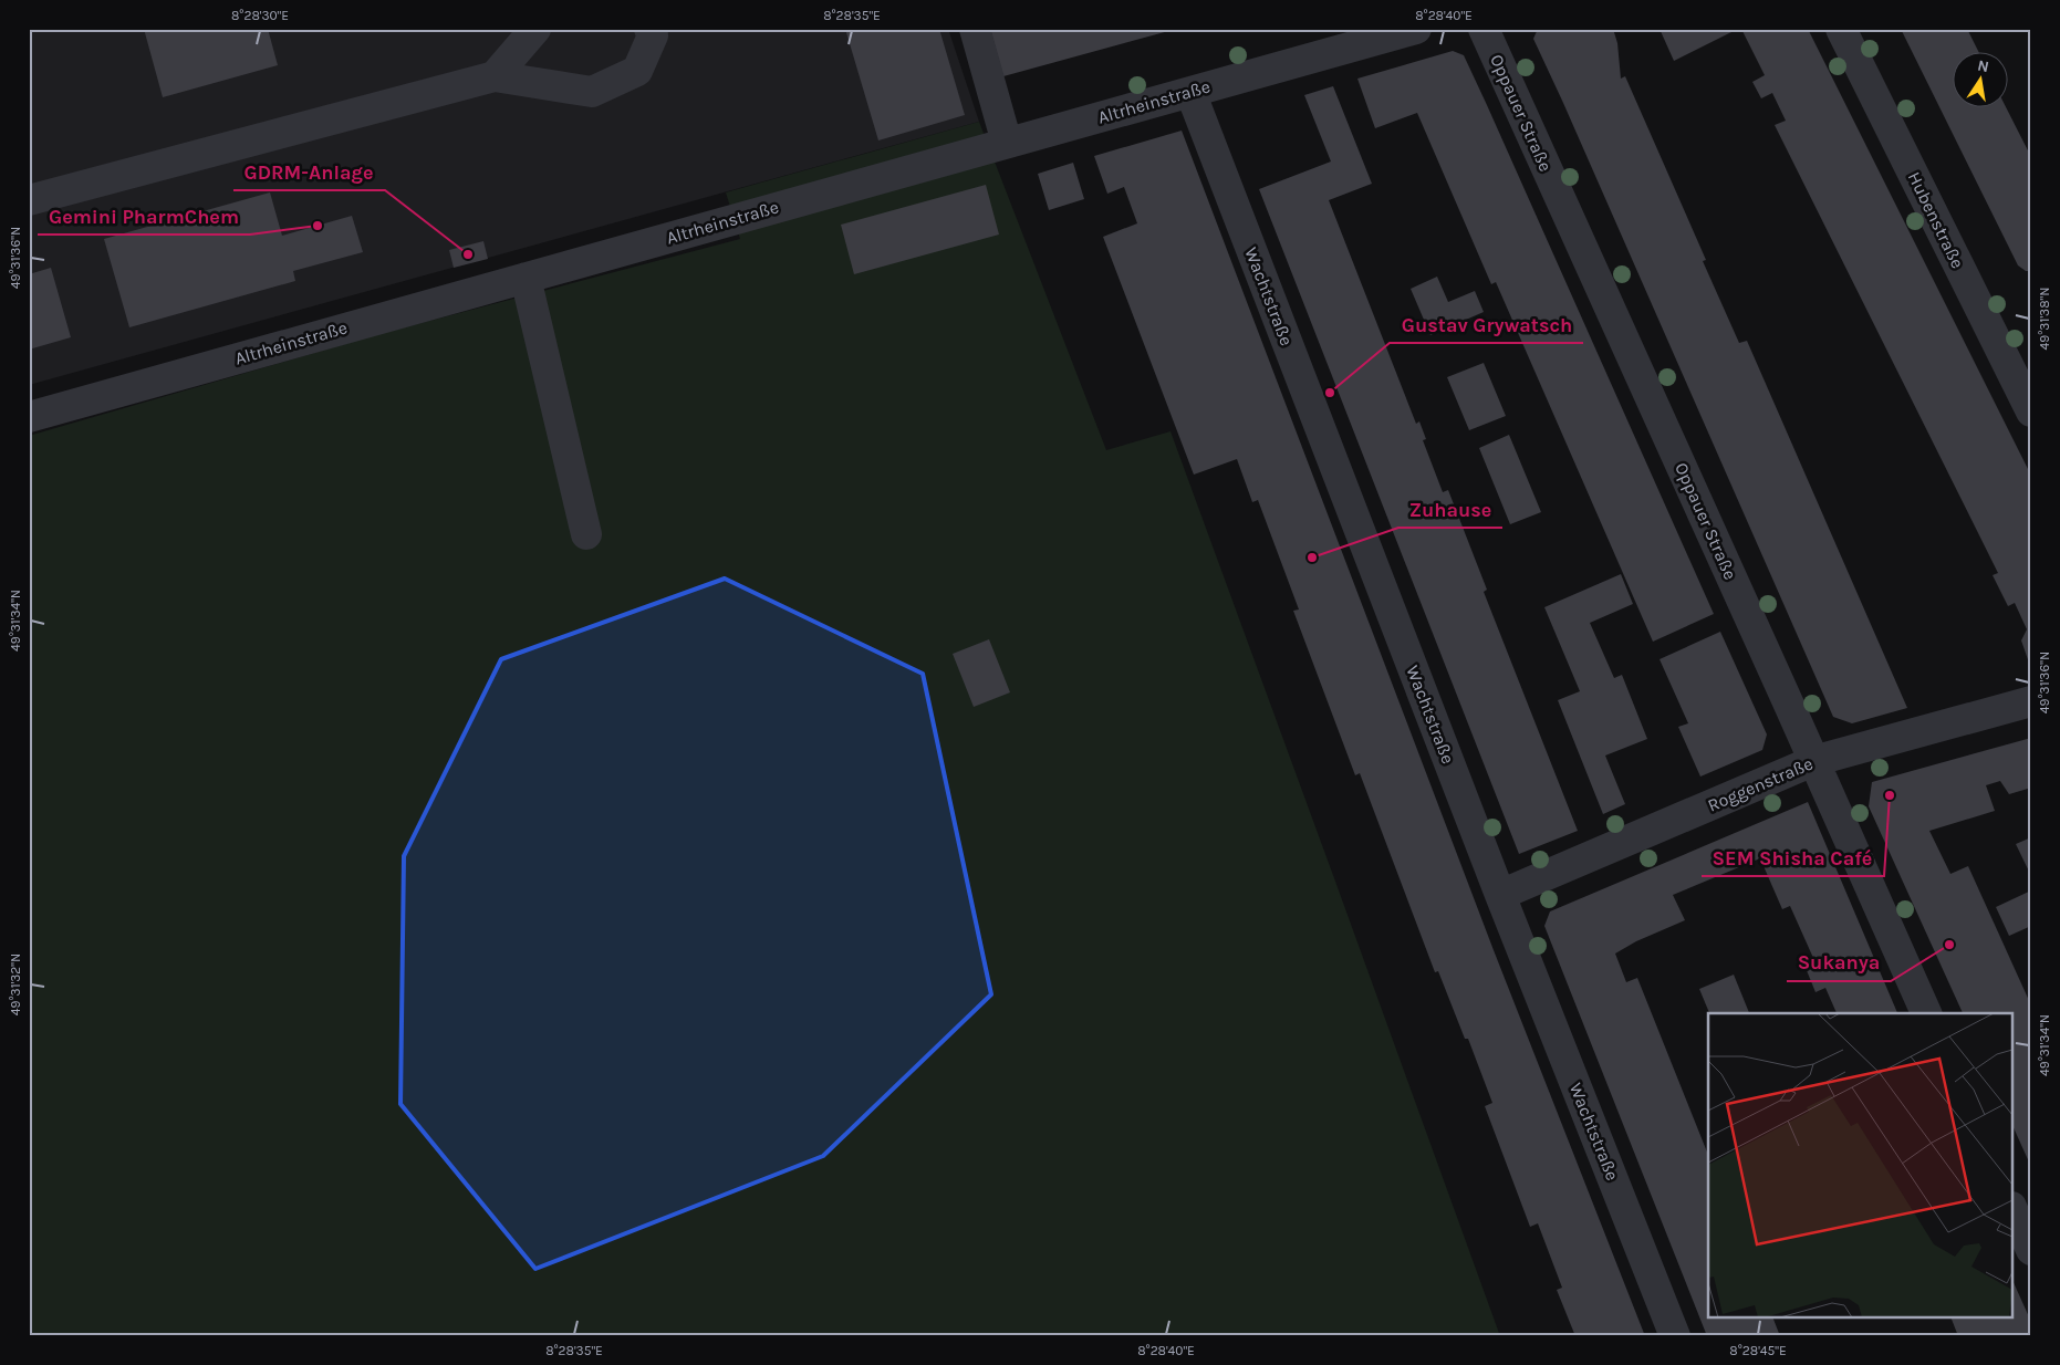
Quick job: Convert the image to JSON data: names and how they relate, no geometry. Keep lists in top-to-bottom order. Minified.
{"streets":{"street":["Altrheinstraße","Oppauer Straße","Hubenstraße","Wachtstraße","Roggenstraße"]},"crossings":[["Altrheinstraße","Wachtstraße"],["Oppauer Straße","Roggenstraße"],["Wachtstraße","Roggenstraße"]],"places":["Gemini PharmChem","GDRM-Anlage","Gustav Grywatsch","Zuhause","SEM Shisha Café","Sukanya"],"north":"top","coordinates":["8°28'30\"E","8°28'35\"E","8°28'40\"E","49°31'36\"N","49°31'38\"N","49°31'34\"N","49°31'32\"N","8°28'45\"E"]}
